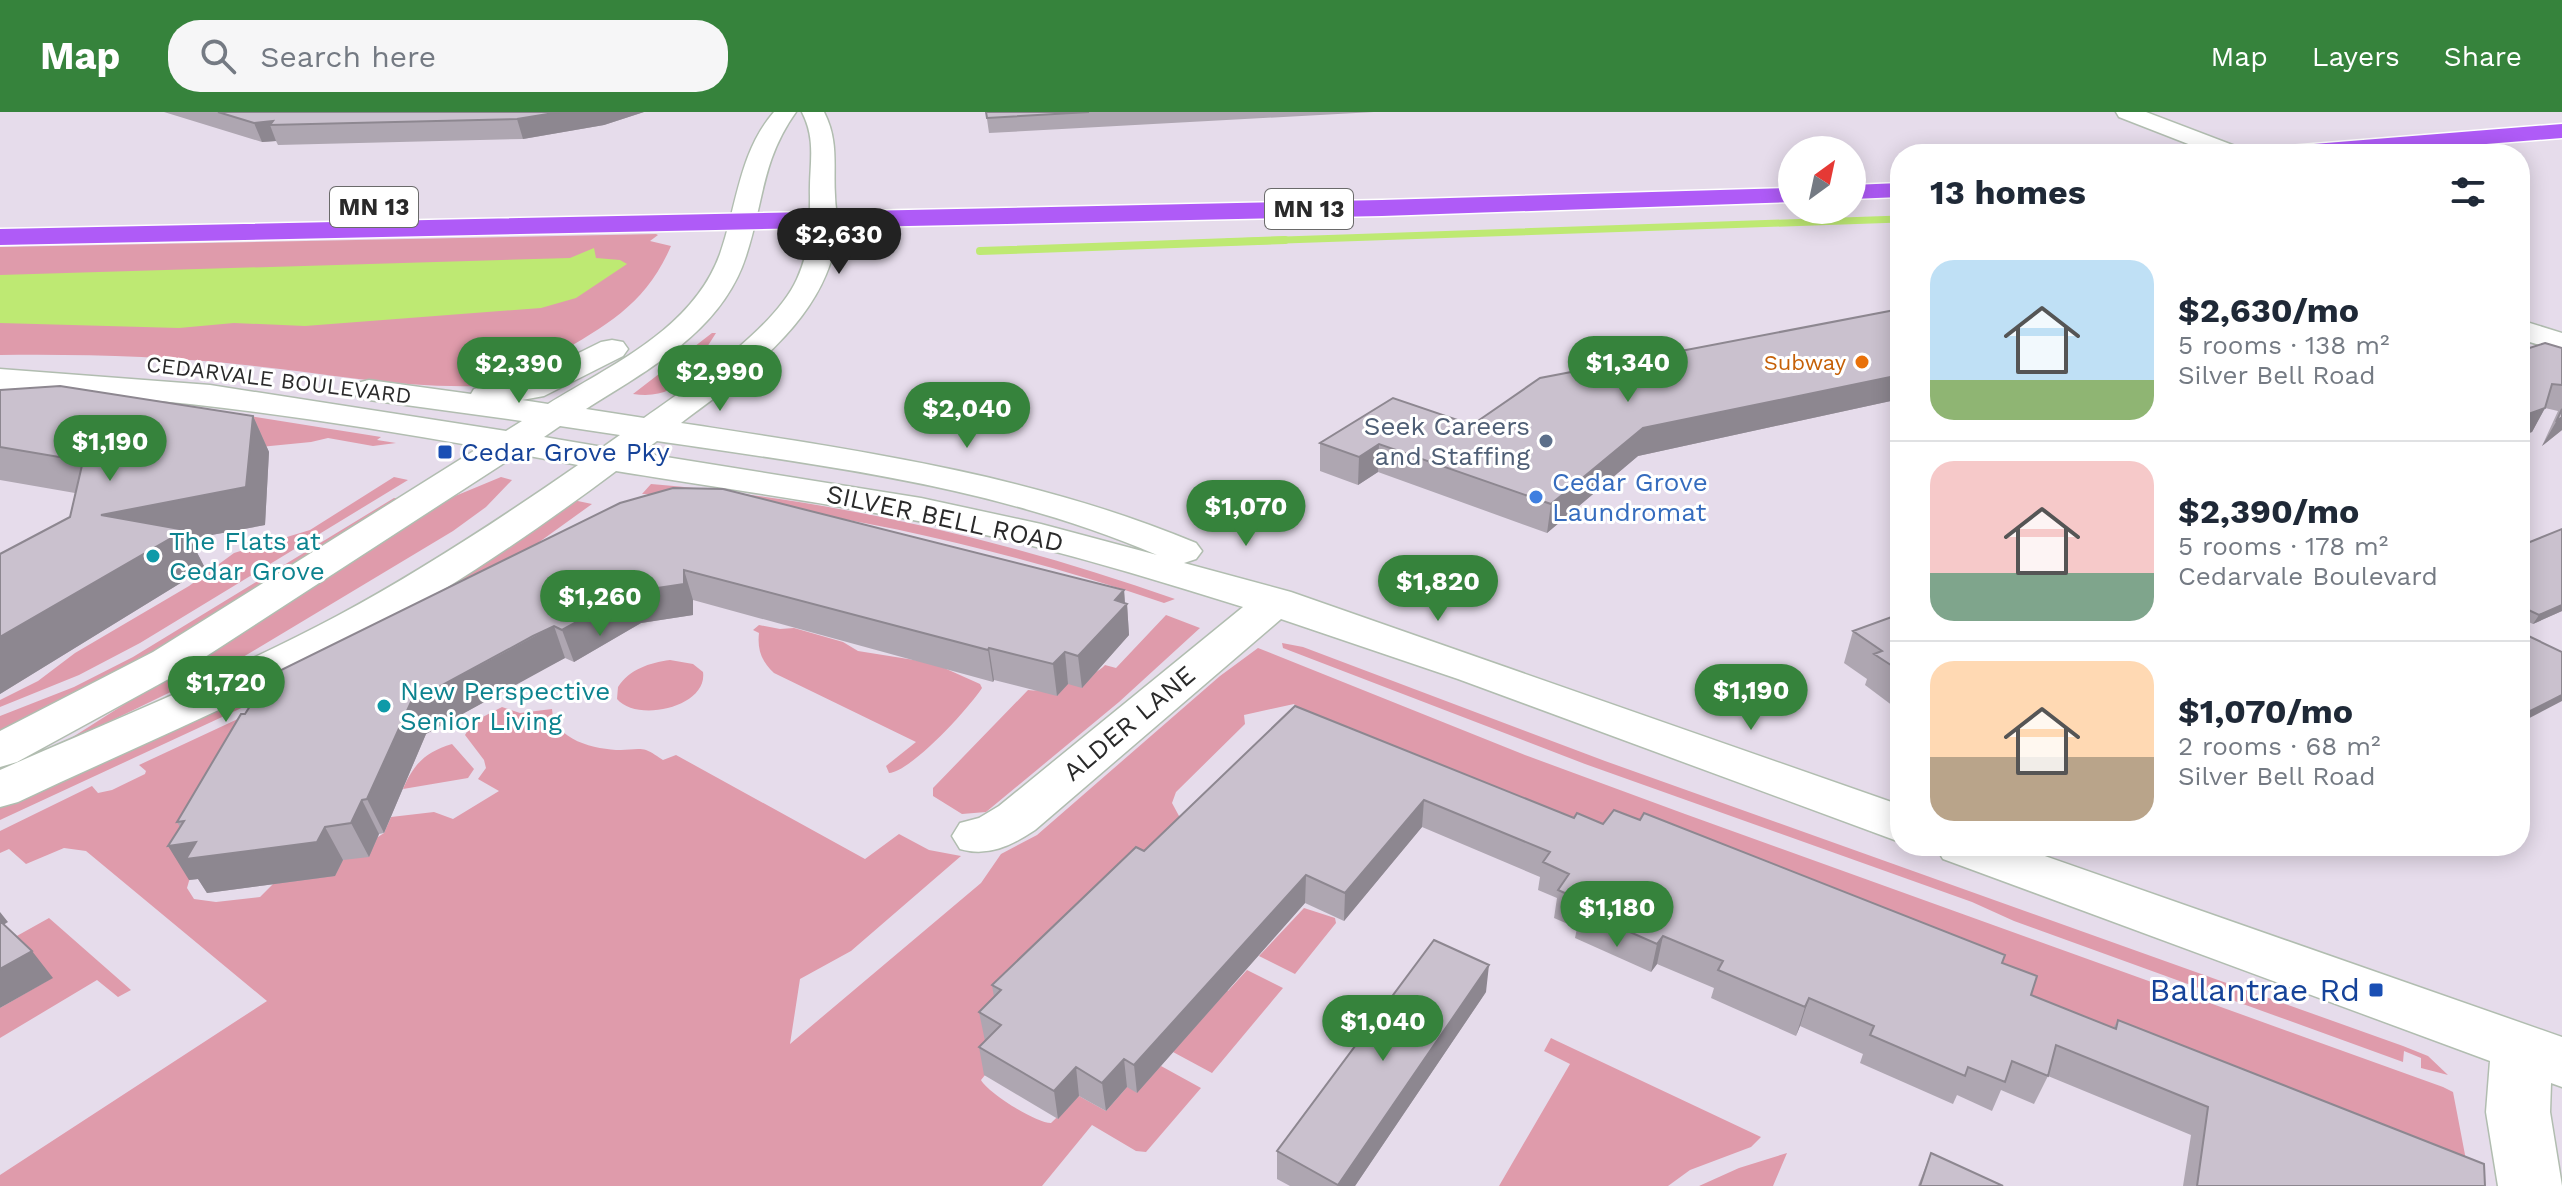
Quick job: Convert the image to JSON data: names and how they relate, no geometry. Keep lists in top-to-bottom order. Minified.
{"streets":{"highway":["MN 13"],"street":["CEDARVALE BOULEVARD","SILVER BELL ROAD","ALDER LANE"]},"crossings":[["CEDARVALE BOULEVARD","SILVER BELL ROAD"],["SILVER BELL ROAD","ALDER LANE"]],"places":{"other":["Subway","Seek Careers and Staffing","Cedar Grove Laundromat","The Flats at Cedar Grove","New Perspective Senior Living"],"transit":["Cedar Grove Pky","Ballantrae Rd"]},"north":"top right","page":{"header":"Map","search":"Search here","nav":["Map","Layers","Share"],"heading":"13 homes","price":["$2,630","$1,340","$2,390","$2,990","$2,040","$1,190","$1,070","$1,820","$1,260","$1,720","$1,190","$1,180","$1,040"],"list":[{"name":"$2,630/mo","note":"5 rooms · 138 m² · Silver Bell Road"},{"name":"$2,390/mo","note":"5 rooms · 178 m² · Cedarvale Boulevard"},{"name":"$1,070/mo","note":"2 rooms · 68 m² · Silver Bell Road"}]}}
